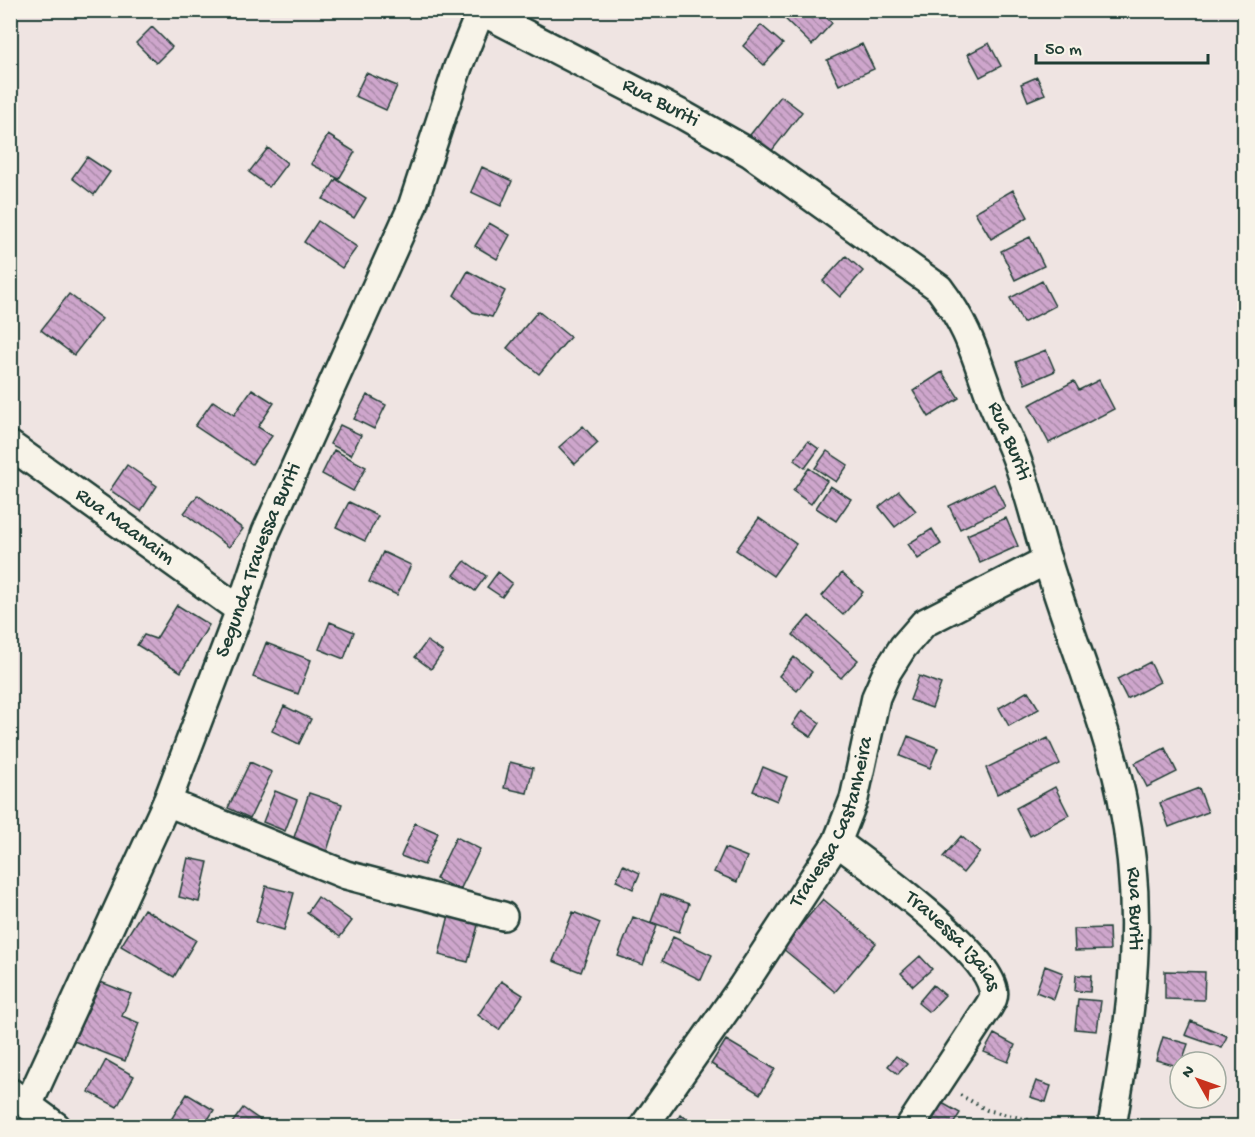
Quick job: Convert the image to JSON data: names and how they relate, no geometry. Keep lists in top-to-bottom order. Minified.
{"streets":{"street":["Rua Buriti","Rua Maanaim","Segunda Travessa Buriti","Travessa Castanheira","Travessa Izaias"]},"crossings":[["Rua Buriti","Segunda Travessa Buriti"],["Rua Buriti","Travessa Castanheira"],["Rua Maanaim","Segunda Travessa Buriti"],["Travessa Castanheira","Travessa Izaias"]],"scale_bar":"50 m","north":"top left"}
